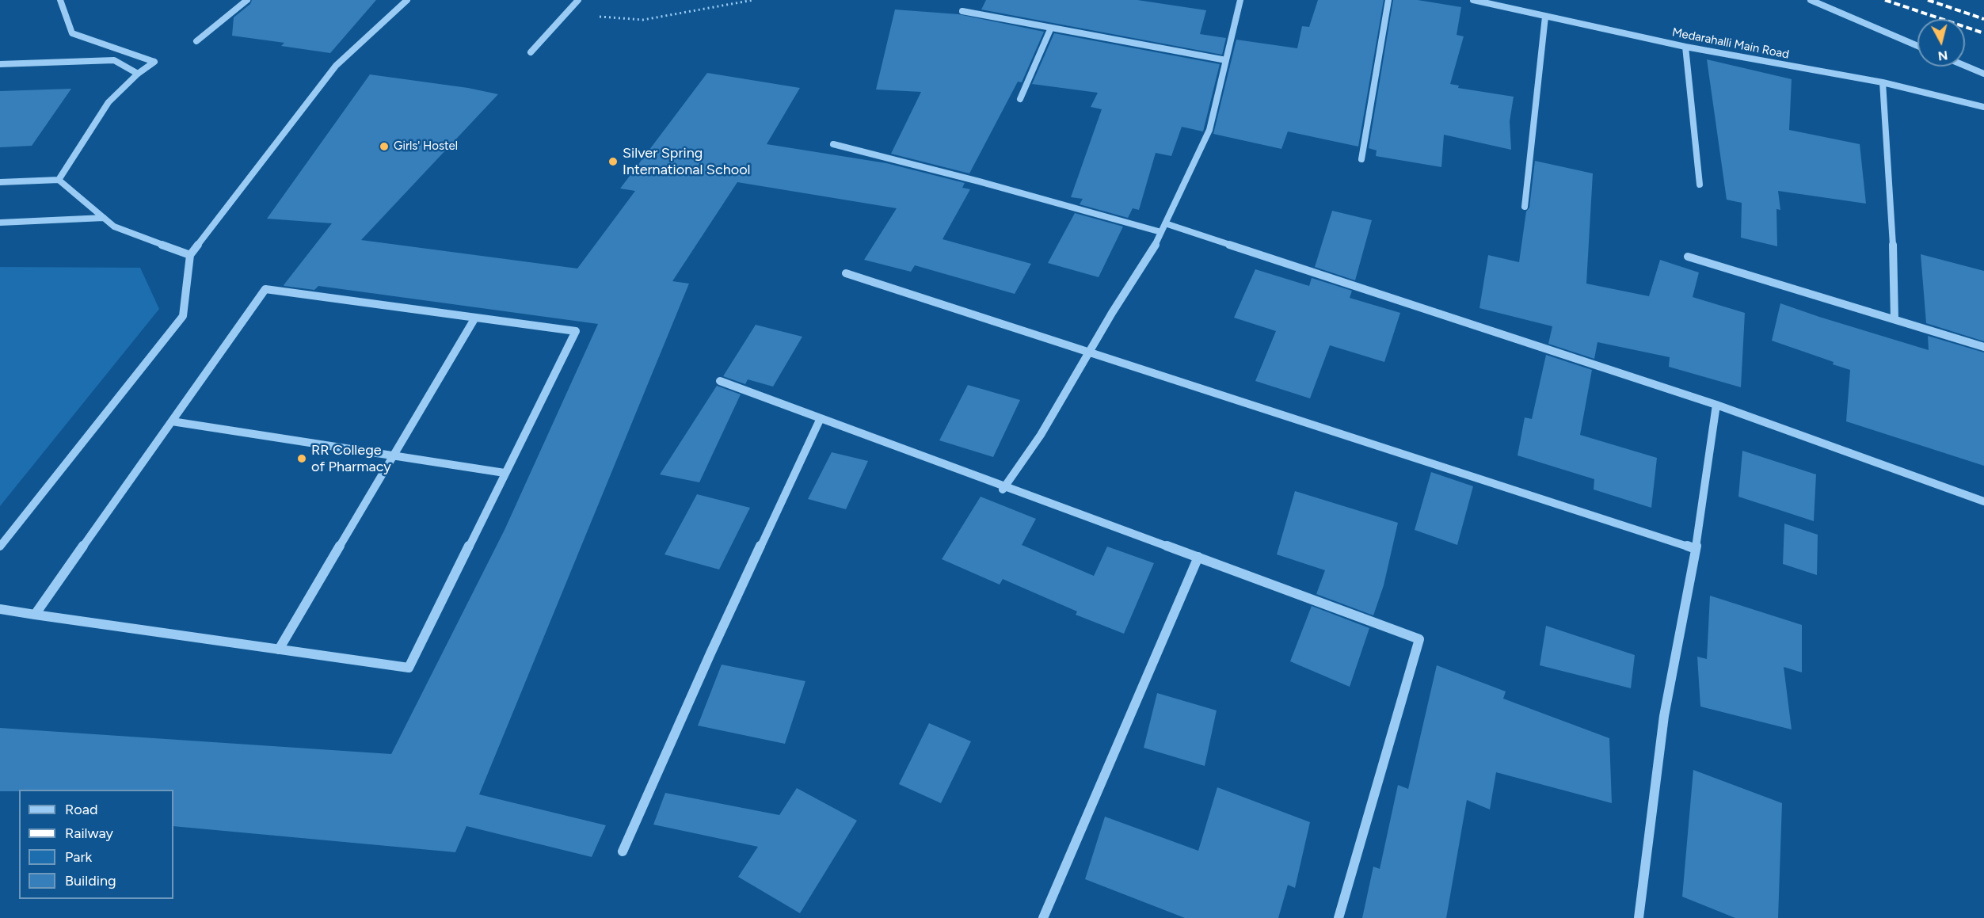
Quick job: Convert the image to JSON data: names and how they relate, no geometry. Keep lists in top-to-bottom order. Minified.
{"streets":{"street":["Medarahalli Main Road"]},"places":["Girls' Hostel","Silver Spring International School","RR College of Pharmacy"],"legend":["Road","Railway","Park","Building"],"north":"bottom"}
